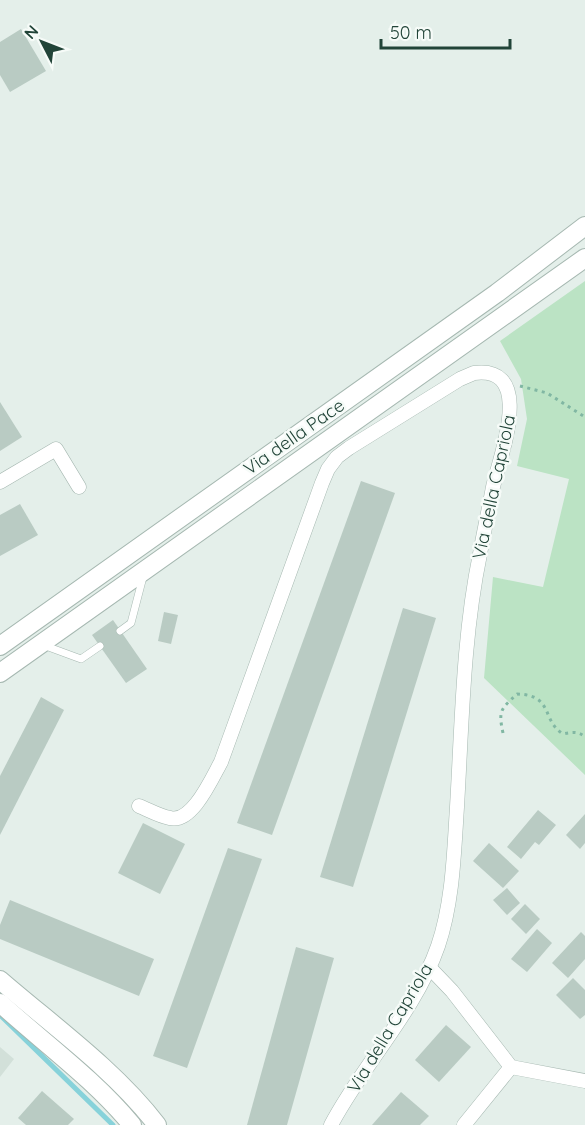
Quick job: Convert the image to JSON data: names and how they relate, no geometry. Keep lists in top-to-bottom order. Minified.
{"streets":{"street":["Via della Pace","Via della Capriola"]},"scale_bar":"50 m","north":"top left"}
